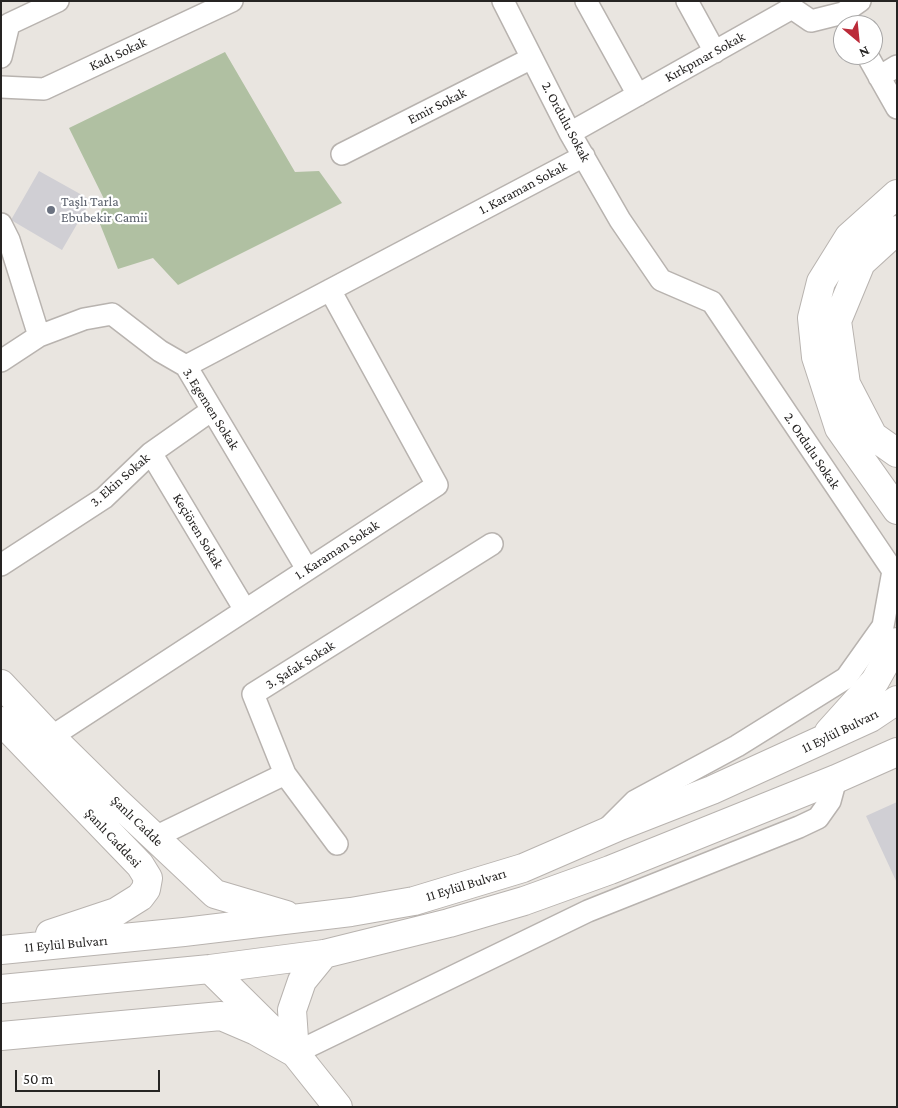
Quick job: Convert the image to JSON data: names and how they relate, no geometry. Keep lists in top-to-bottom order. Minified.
{"streets":{"main road":["11 Eylül Bulvarı","Şanlı Cadde","Şanlı Caddesi"],"street":["Kadı Sokak","Kırkpınar Sokak","Emir Sokak","2. Ordulu Sokak","1. Karaman Sokak","3. Egemen Sokak","3. Ekin Sokak","Keçiören Sokak","3. Şafak Sokak"]},"crossings":[["Kırkpınar Sokak","2. Ordulu Sokak"],["Emir Sokak","2. Ordulu Sokak"],["2. Ordulu Sokak","1. Karaman Sokak"],["2. Ordulu Sokak","11 Eylül Bulvarı"],["1. Karaman Sokak","3. Egemen Sokak"],["1. Karaman Sokak","Keçiören Sokak"],["1. Karaman Sokak","Şanlı Cadde"],["3. Egemen Sokak","3. Ekin Sokak"],["3. Ekin Sokak","Keçiören Sokak"],["11 Eylül Bulvarı","Şanlı Cadde"],["11 Eylül Bulvarı","Şanlı Caddesi"]],"places":["Taşlı Tarla Ebubekir Camii"],"scale_bar":"50 m","north":"bottom right"}
